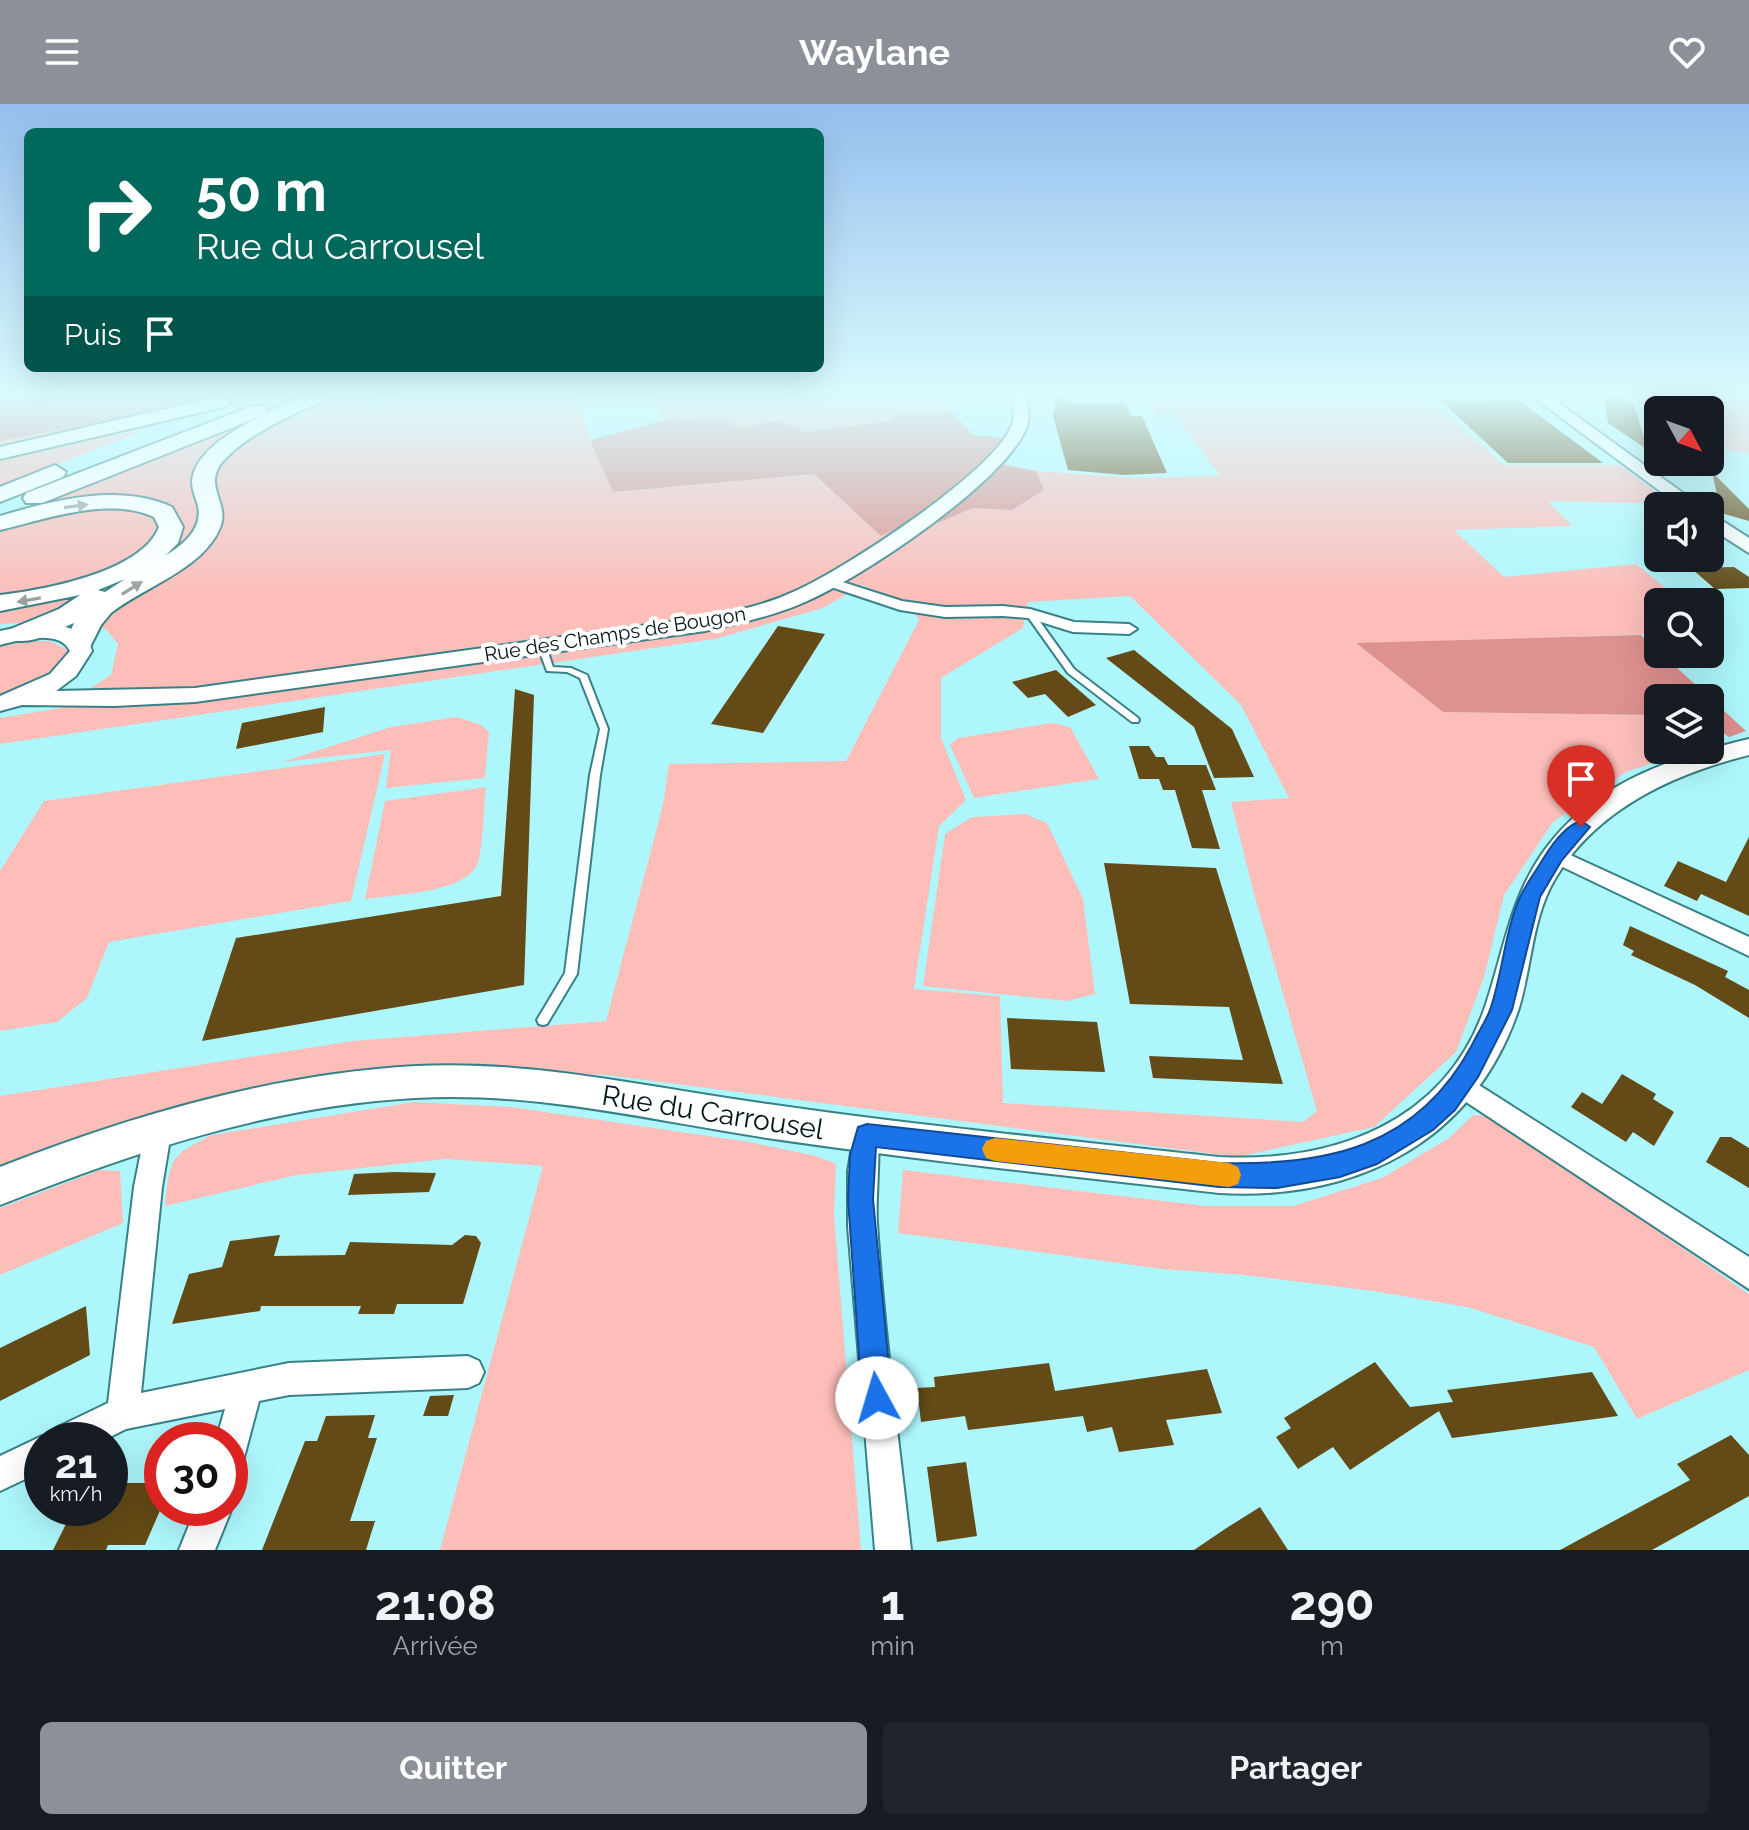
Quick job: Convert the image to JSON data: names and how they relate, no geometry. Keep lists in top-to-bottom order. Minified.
{"streets":{"street":["Rue des Champs de Bougon","Rue du Carrousel"]},"north":"bottom right","page":{"header":"Waylane","turn":["50 m","Rue du Carrousel"],"then":"Puis","speed":"21 km/h","limit":"30","eta":["21:08","Arrivée","1","min","290","m"],"buttons":["Quitter","Partager"]}}
